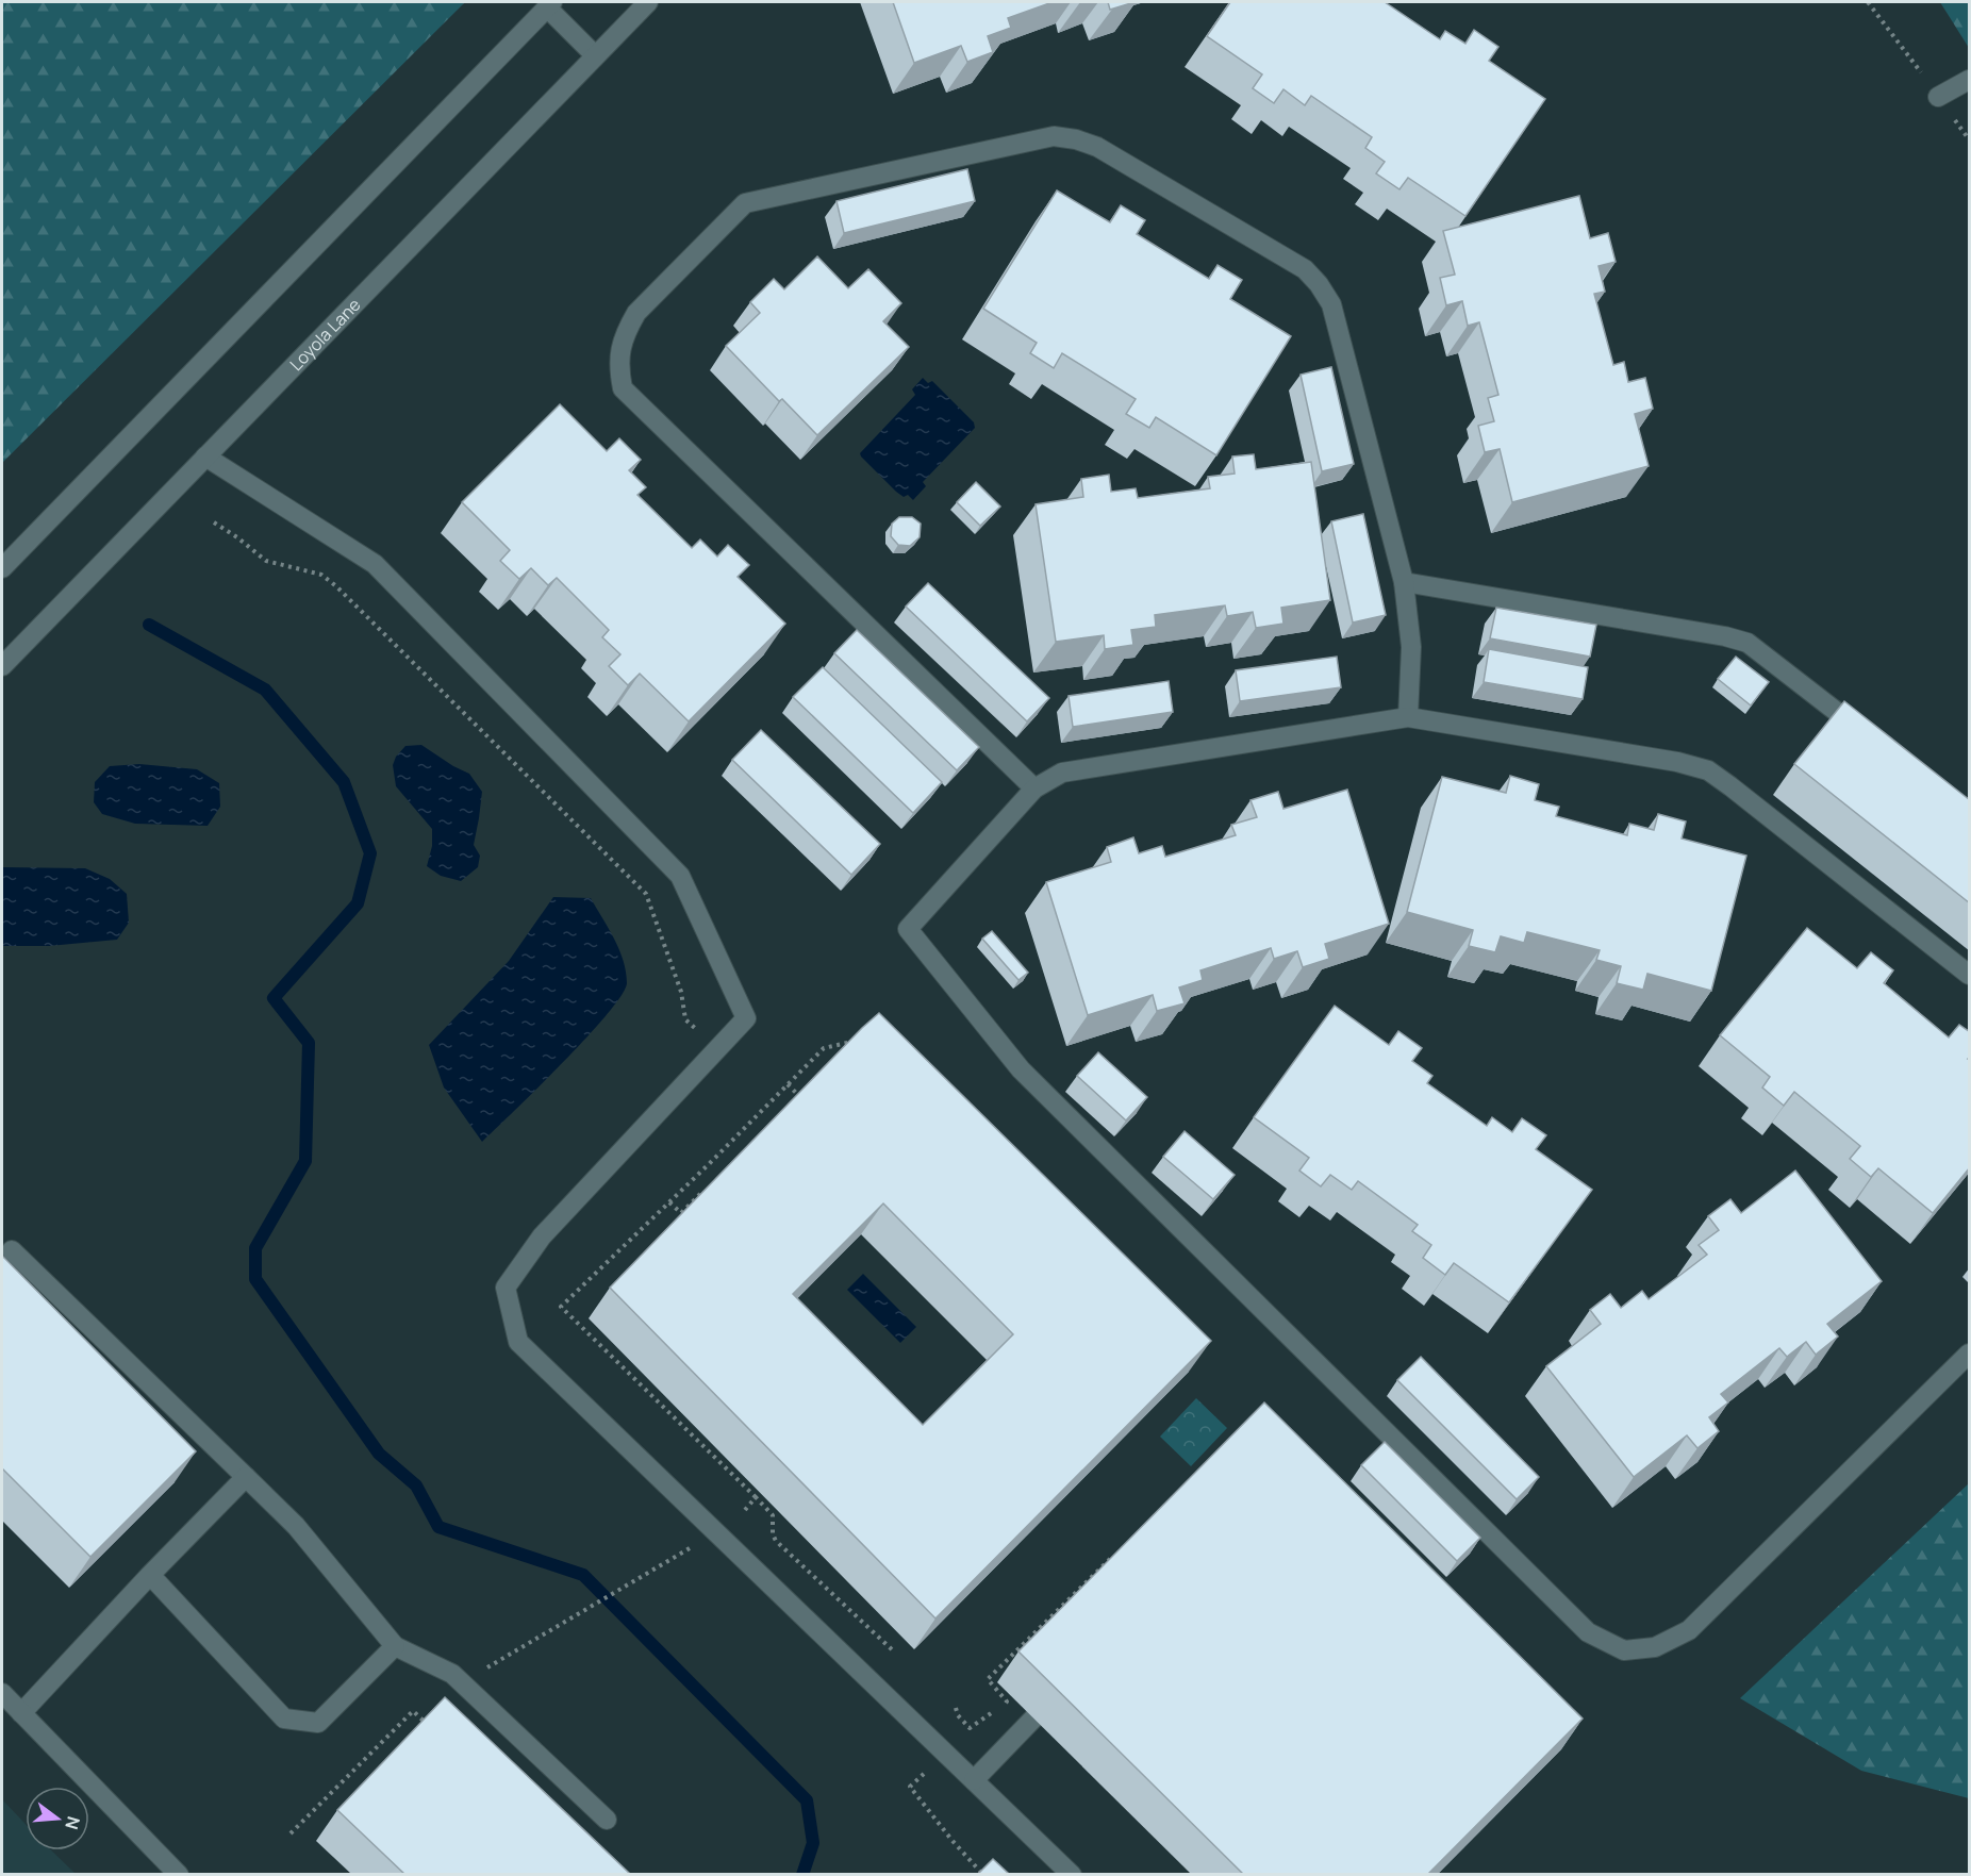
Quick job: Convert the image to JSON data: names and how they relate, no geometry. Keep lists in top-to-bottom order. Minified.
{"streets":{"main road":["Loyola Lane"]},"north":"right"}
